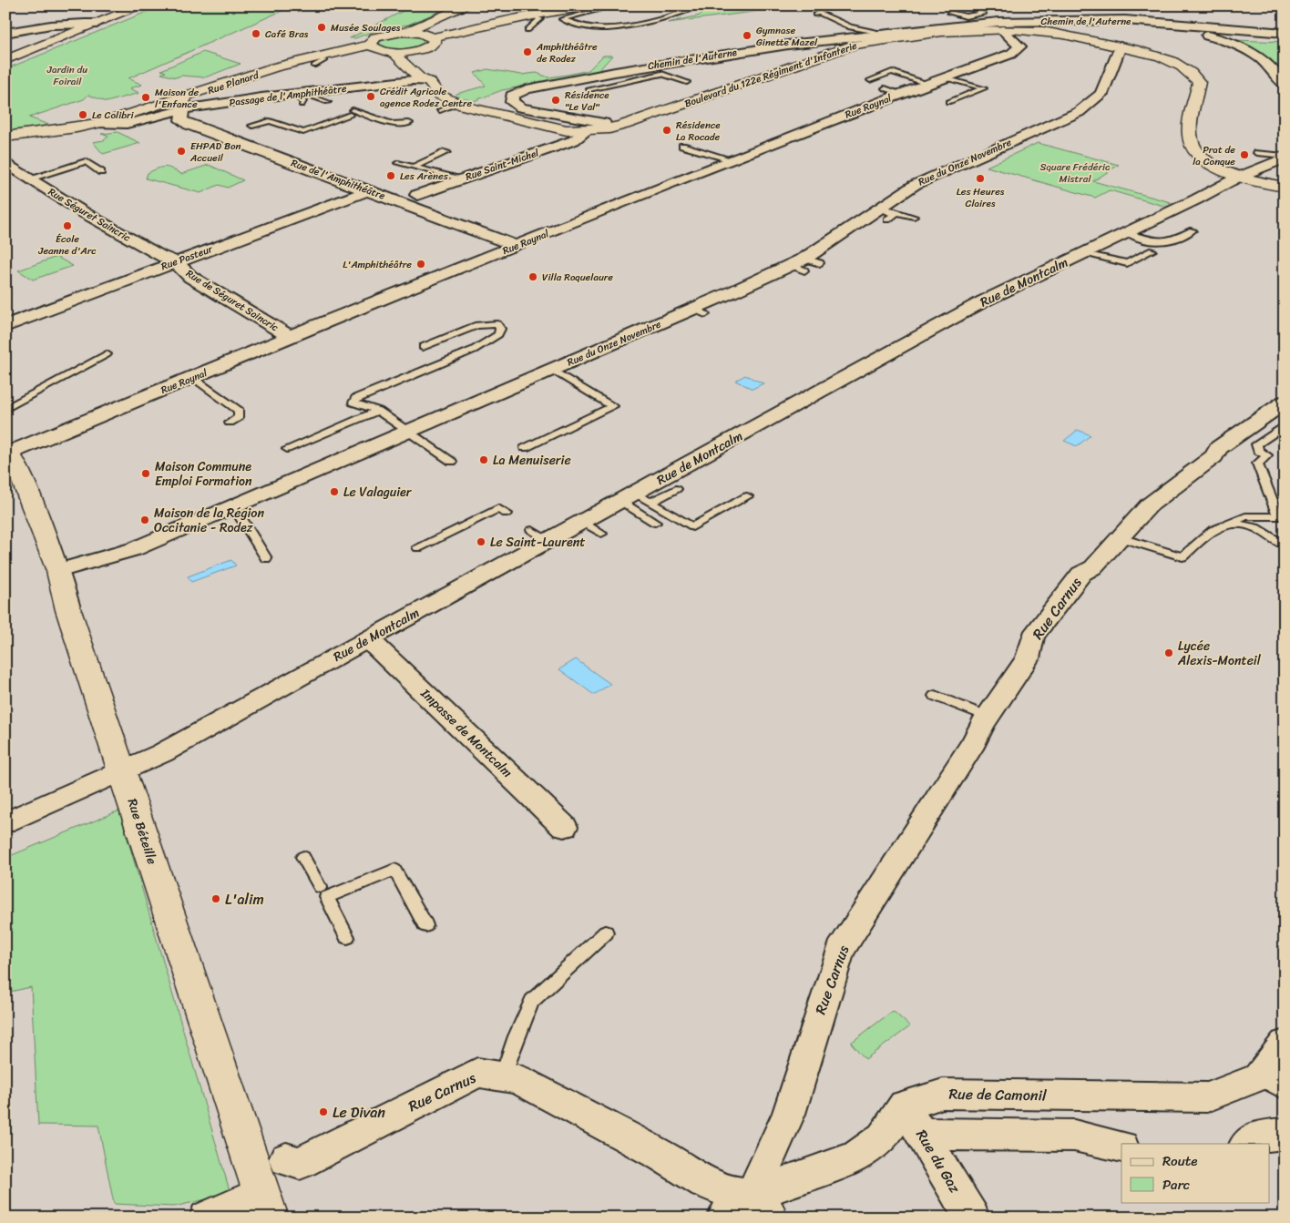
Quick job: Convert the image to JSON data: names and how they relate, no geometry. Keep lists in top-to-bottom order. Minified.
{"streets":{"main road":["Boulevard du 122e Régiment d'Infanterie","Rue Planard","Rue Béteille"],"street":["Chemin de l'Auterne","Passage de l'Amphithéâtre","Rue Raynal","Rue du Onze Novembre","Rue Saint-Michel","Rue de l'Amphithéâtre","Rue Séguret Saincric","Rue Pasteur","Rue de Montcalm","Rue de Séguret Saincric","Rue Carnus","Impasse de Montcalm","Rue de Camonil","Rue du Gaz"]},"crossings":[["Chemin de l'Auterne","Boulevard du 122e Régiment d'Infanterie"],["Chemin de l'Auterne","Rue Saint-Michel"],["Boulevard du 122e Régiment d'Infanterie","Passage de l'Amphithéâtre"],["Boulevard du 122e Régiment d'Infanterie","Rue Raynal"],["Boulevard du 122e Régiment d'Infanterie","Rue du Onze Novembre"],["Boulevard du 122e Régiment d'Infanterie","Rue Saint-Michel"],["Boulevard du 122e Régiment d'Infanterie","Rue de Montcalm"],["Rue Planard","Passage de l'Amphithéâtre"],["Rue Planard","Rue de l'Amphithéâtre"],["Passage de l'Amphithéâtre","Rue de l'Amphithéâtre"],["Rue Raynal","Rue de l'Amphithéâtre"],["Rue Raynal","Rue de Séguret Saincric"],["Rue Raynal","Rue Béteille"],["Rue du Onze Novembre","Rue Béteille"],["Rue de l'Amphithéâtre","Rue Pasteur"],["Rue Séguret Saincric","Rue Pasteur"],["Rue Séguret Saincric","Rue de Séguret Saincric"],["Rue Pasteur","Rue de Séguret Saincric"],["Rue de Montcalm","Impasse de Montcalm"],["Rue de Montcalm","Rue Béteille"],["Rue de Camonil","Rue du Gaz"]],"parks":["Jardin du Foirail","Square Frédéric Mistral"],"places":["Musée Soulages","Café Bras","Gymnase Ginette Mazel","Amphithéâtre de Rodez","Crédit Agricole agence Rodez Centre","Maison de l'Enfance","Résidence \"Le Val\"","Le Colibri","Résidence La Rocade","EHPAD Bon Accueil","Prat de la Conque","Les Arènes","Les Heures Claires","École Jeanne d'Arc","L'Amphithéâtre","Villa Roquelaure","La Menuiserie","Maison Commune Emploi Formation","Le Valaguier","Maison de la Région Occitanie - Rodez","Le Saint-Laurent","Lycée Alexis-Monteil","L'alim","Le Divan"],"legend":["Route","Parc"]}
